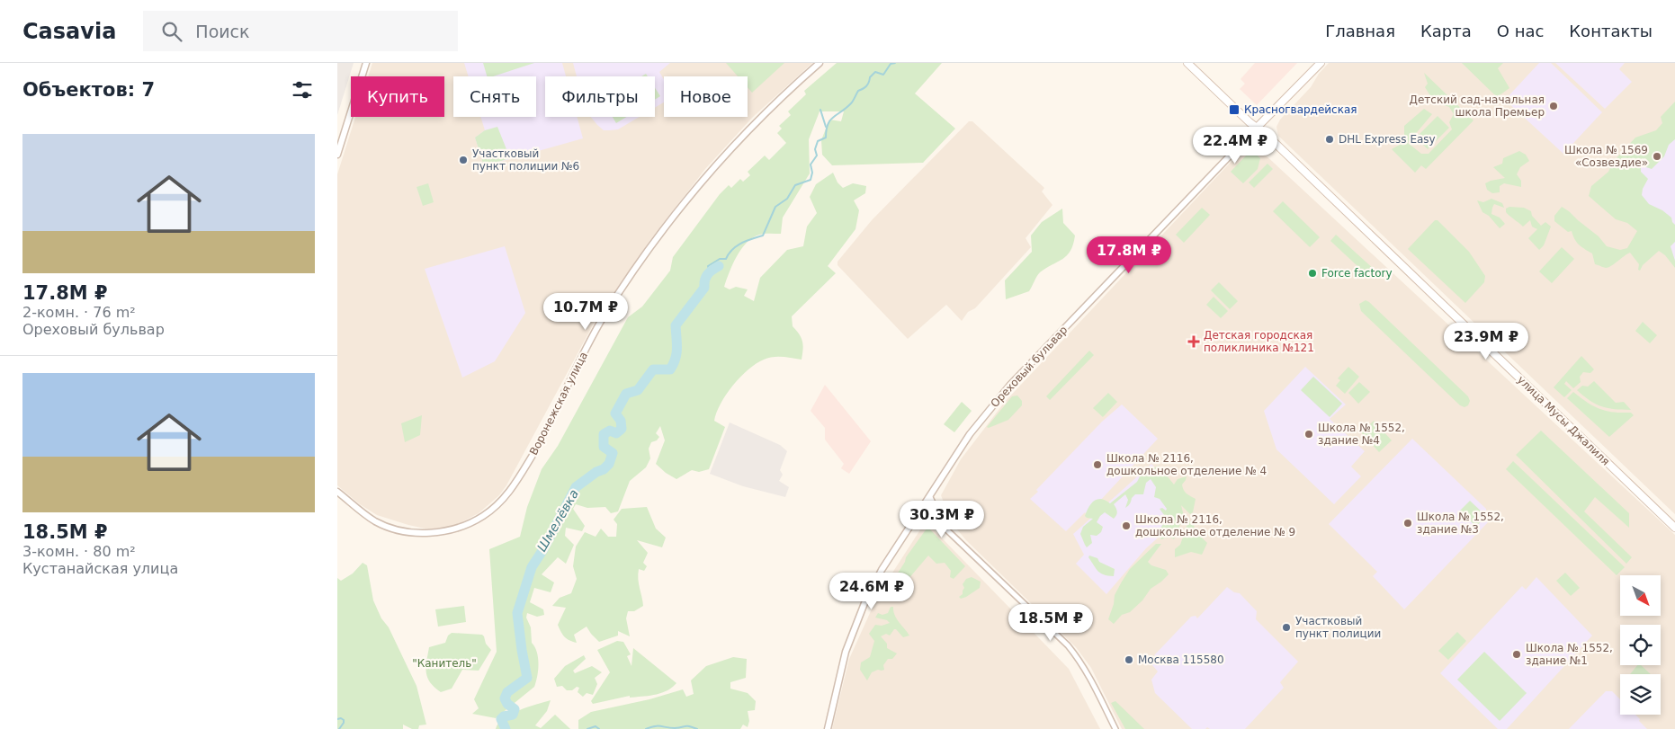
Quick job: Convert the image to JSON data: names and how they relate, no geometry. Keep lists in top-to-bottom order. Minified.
{"streets":{"main road":["Ореховый бульвар","улица Мусы Джалиля"],"street":["Воронежская улица"]},"crossings":[["Ореховый бульвар","улица Мусы Джалиля"]],"water":["Шмелёвка"],"parks":["\"Канитель\""],"places":{"other":["Детский сад-начальная школа Премьер","DHL Express Easy","Школа № 1569 «Созвездие»","Участковый пункт полиции №6","Force factory","Школа № 1552, здание №4","Школа № 2116, дошкольное отделение № 4","Школа № 1552, здание №3","Школа № 2116, дошкольное отделение № 9","Участковый пункт полиции","Школа № 1552, здание №1","Москва 115580"],"transit":["Красногвардейская"],"health":["Детская городская поликлиника №121"]},"north":"bottom right","page":{"header":"Casavia","search":"Поиск","nav":["Главная","Карта","О нас","Контакты"],"heading":"Объектов: 7","chip":["Купить","Снять","Фильтры","Новое"],"list":[{"name":"17.8M ₽","note":"2-комн. · 76 m² · Ореховый бульвар"},{"name":"18.5M ₽","note":"3-комн. · 80 m² · Кустанайская улица"}],"price":["22.4M ₽","17.8M ₽","10.7M ₽","23.9M ₽","30.3M ₽","24.6M ₽","18.5M ₽"]}}
